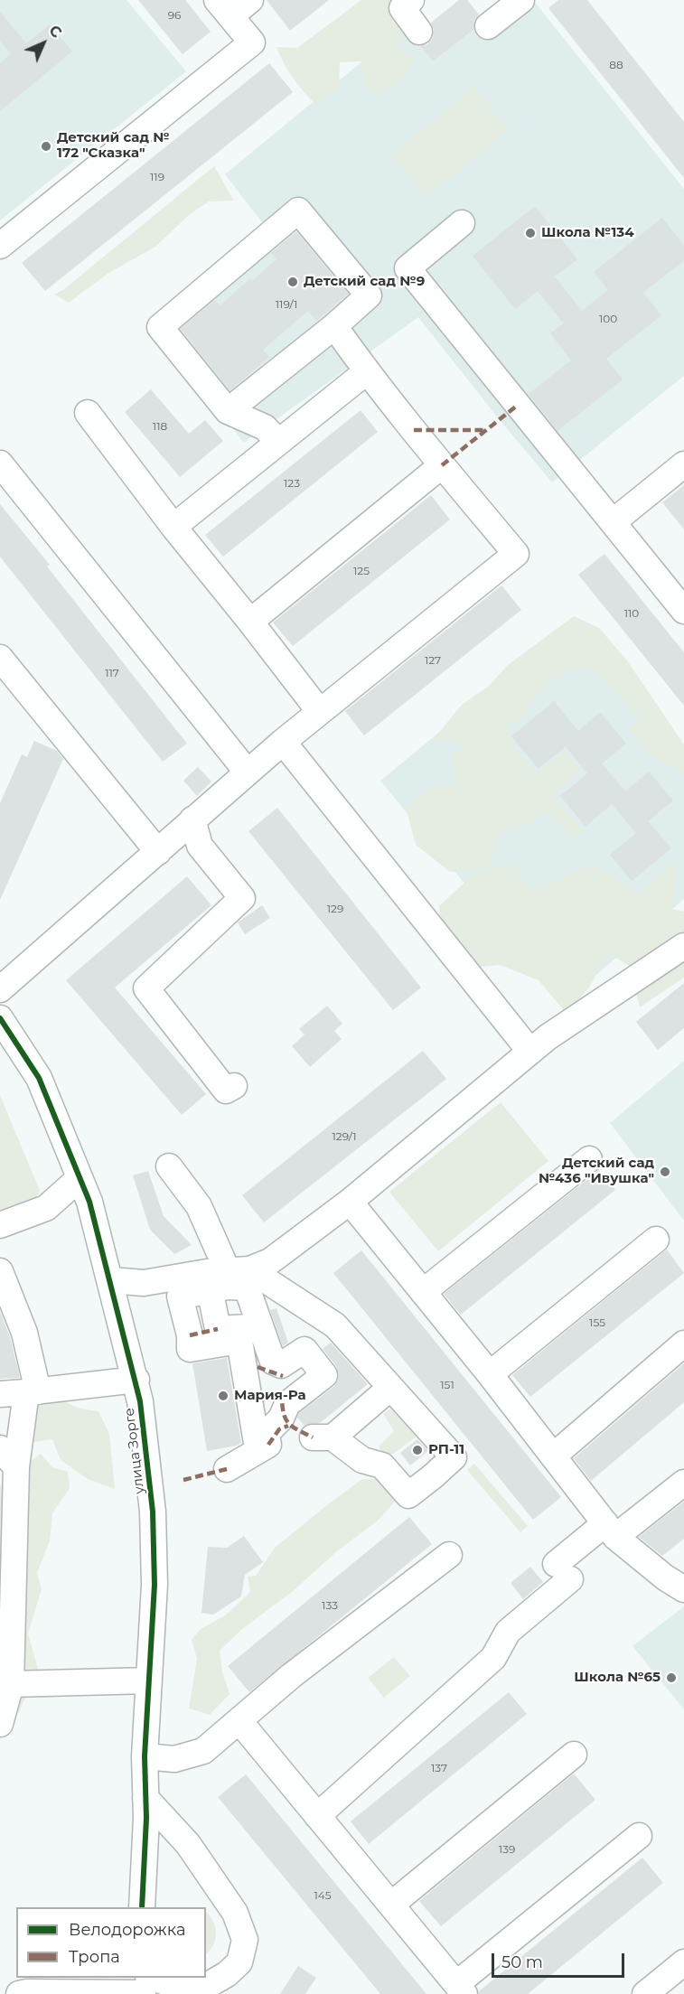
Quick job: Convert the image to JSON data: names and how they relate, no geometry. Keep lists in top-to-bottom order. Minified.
{"streets":{"street":["улица Зорге"]},"places":["Детский сад № 172 \"Сказка\"","Школа №134","Детский сад №9","Детский сад №436 \"Ивушка\"","Мария-Ра","РП-11","Школа №65"],"house_numbers":["96","88","119","119/1","100","118","123","125","110","127","117","129","129/1","155","151","133","137","139","145"],"legend":["Велодорожка","Тропа"],"scale_bar":"50 m","north":"top right"}
